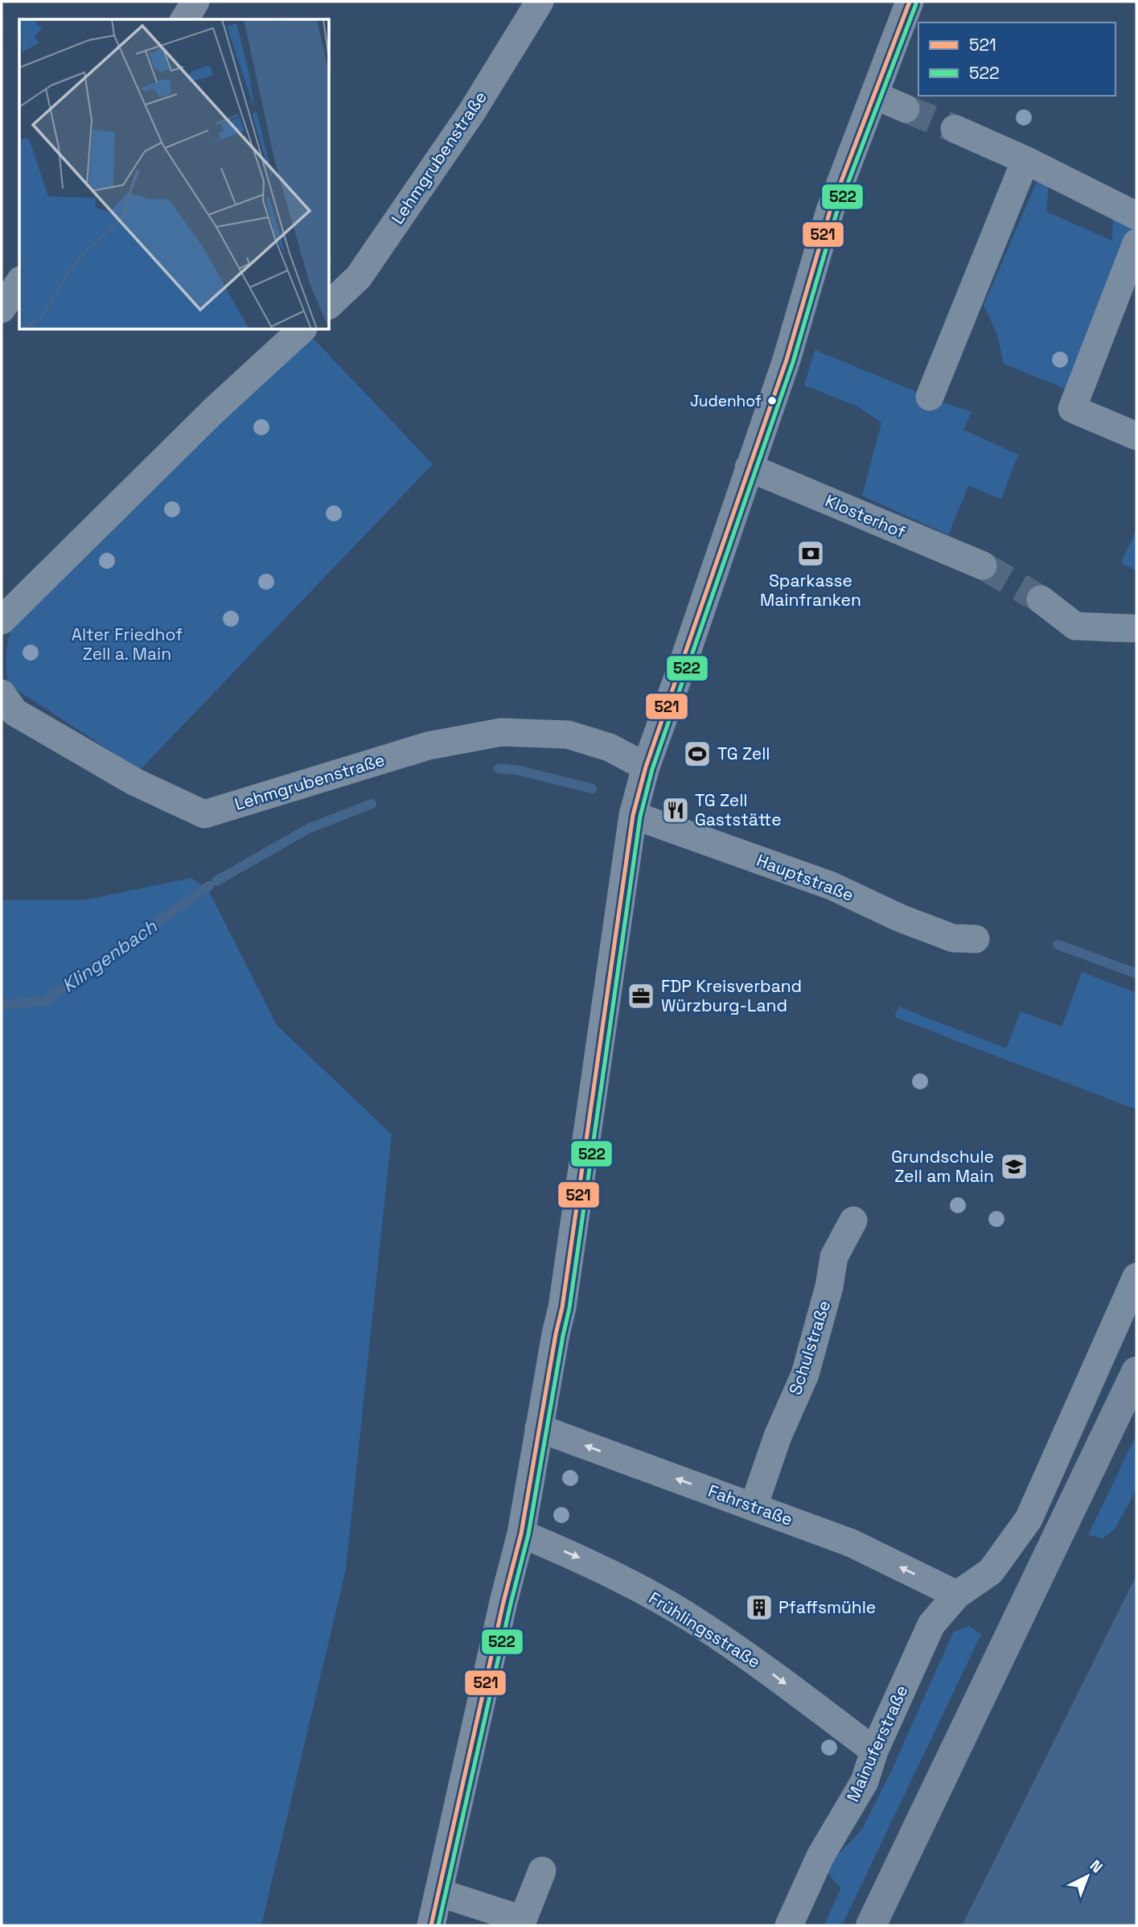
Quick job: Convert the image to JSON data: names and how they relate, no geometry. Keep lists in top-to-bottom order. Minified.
{"streets":{"street":["Lehmgrubenstraße","Klosterhof","Hauptstraße","Schulstraße","Fahrstraße","Frühlingsstraße","Mainuferstraße"]},"crossings":[["Schulstraße","Fahrstraße"],["Fahrstraße","Mainuferstraße"],["Frühlingsstraße","Mainuferstraße"]],"one_way":["Fahrstraße","Frühlingsstraße"],"water":["Klingenbach"],"parks":["Alter Friedhof Zell a. Main"],"places":{"other":["Judenhof"],"bank":["Sparkasse Mainfranken"],"sports":["TG Zell"],"restaurant":["TG Zell Gaststätte"],"office":["FDP Kreisverband Würzburg-Land"],"school or university":["Grundschule Zell am Main"],"building":["Pfaffsmühle"]},"lines":["transit line 521","transit line 522"],"legend":["521","522"],"north":"top right"}
